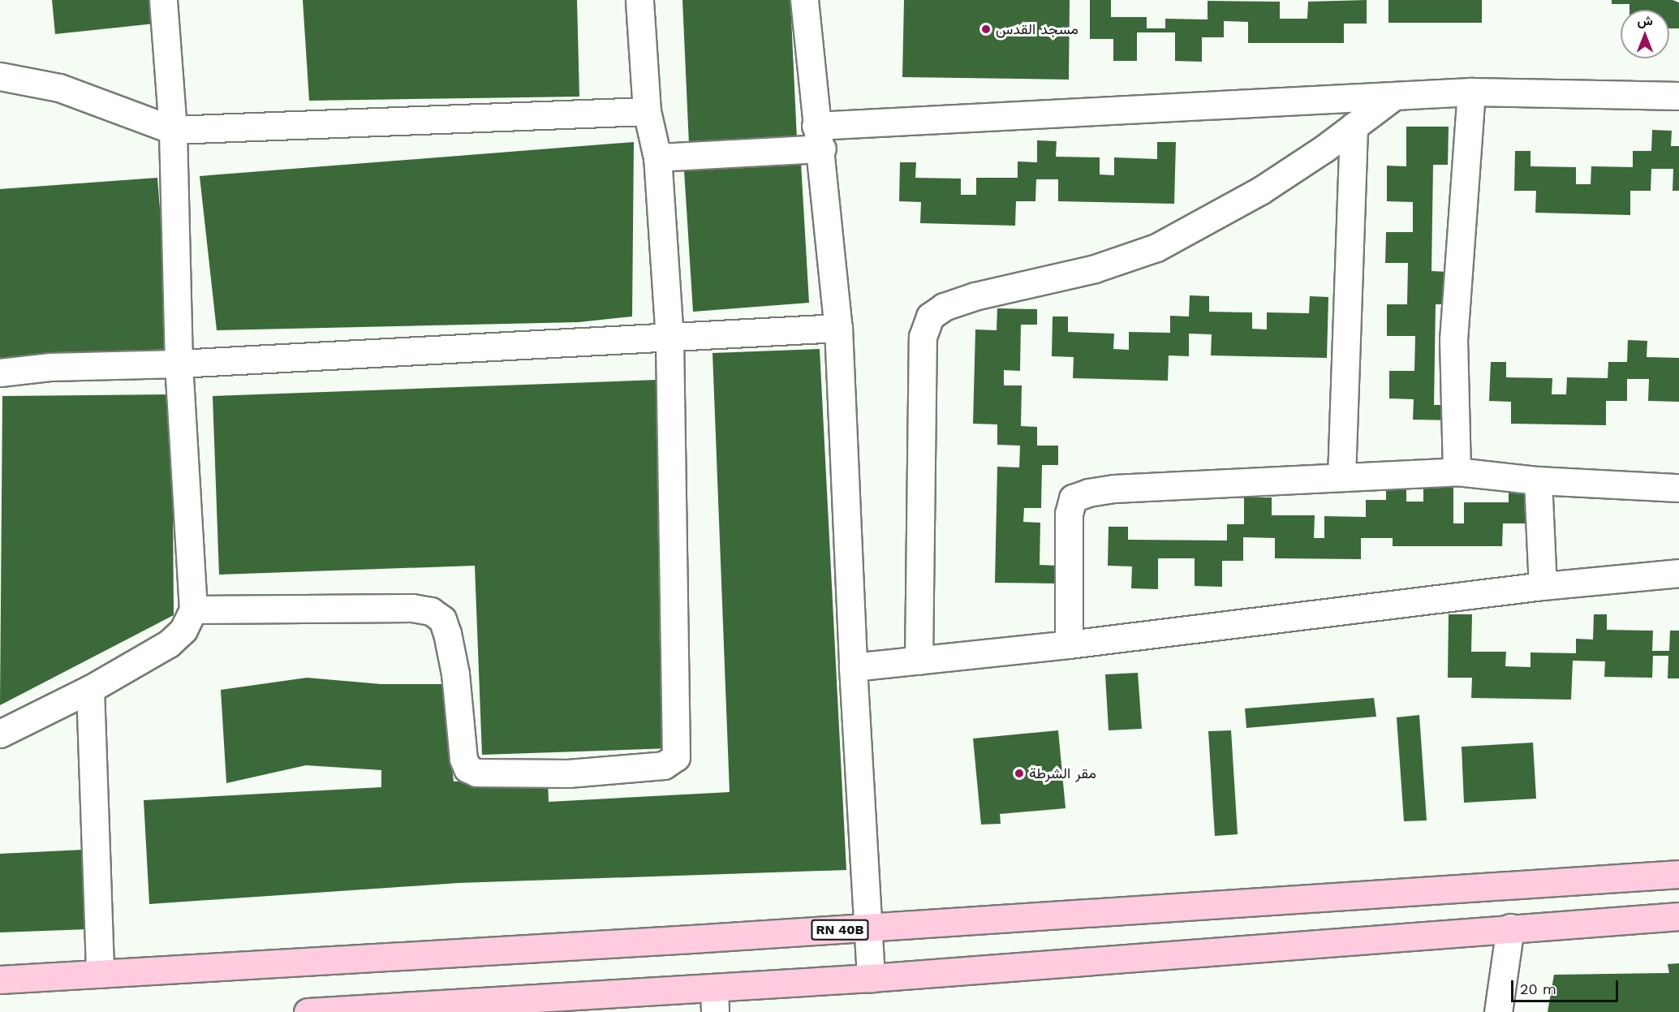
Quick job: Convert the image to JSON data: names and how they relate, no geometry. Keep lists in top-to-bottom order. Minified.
{"streets":{"main road":["RN 40B"]},"places":["مسجد القدس","مقر الشرطة"],"scale_bar":"20 m","north":"top"}
